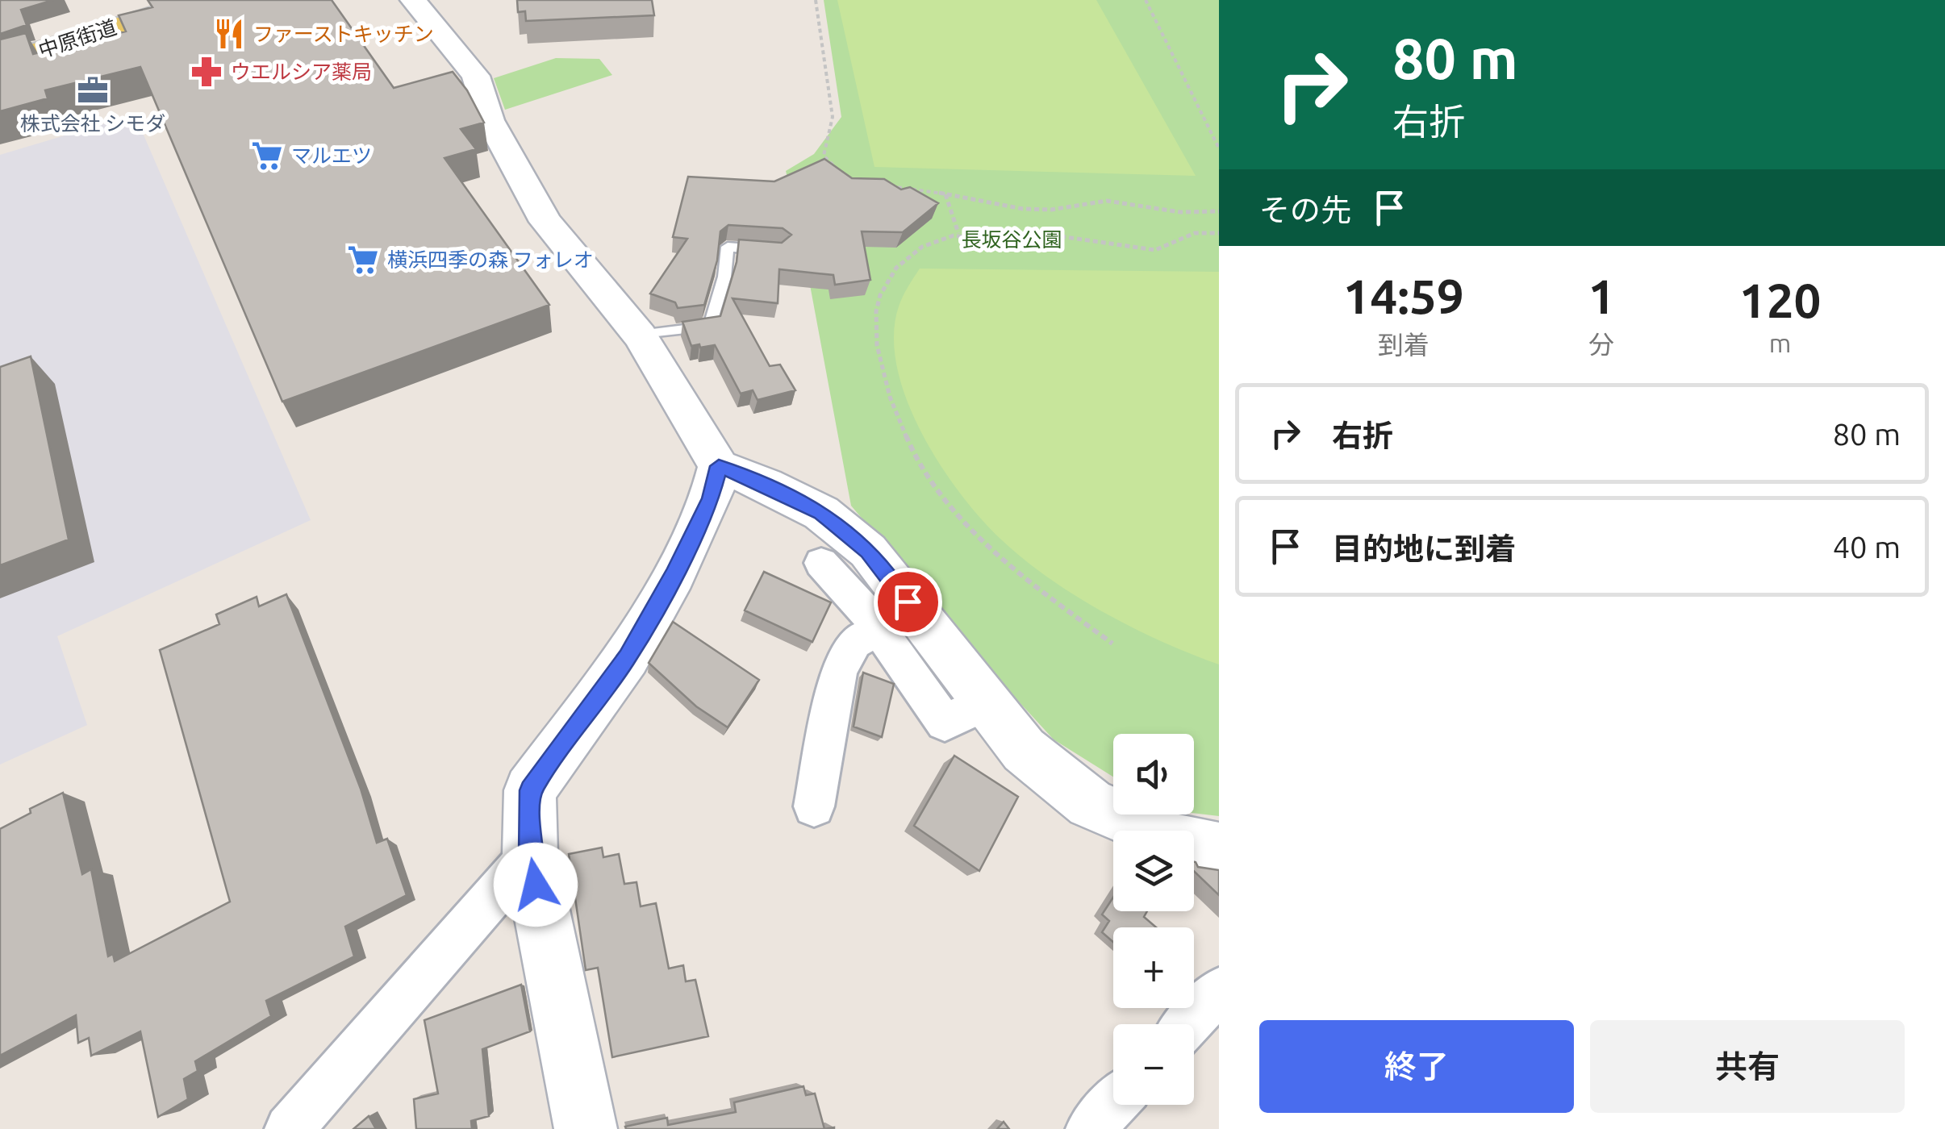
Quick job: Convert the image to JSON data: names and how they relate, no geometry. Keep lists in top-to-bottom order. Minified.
{"streets":{"main road":["中原街道"]},"parks":["長坂谷公園"],"places":{"restaurant":["ファーストキッチン"],"pharmacy":["ウエルシア薬局"],"office":["株式会社 シモダ"],"supermarket":["マルエツ","横浜四季の森 フォレオ"]},"page":{"turn":["80 m","右折"],"then":"その先","eta":["14:59","到着","1","分","120","m"],"list":[{"name":"右折","value":"80 m"},{"name":"目的地に到着","value":"40 m"}],"map_buttons":["+","−"],"buttons":["終了","共有"]}}
